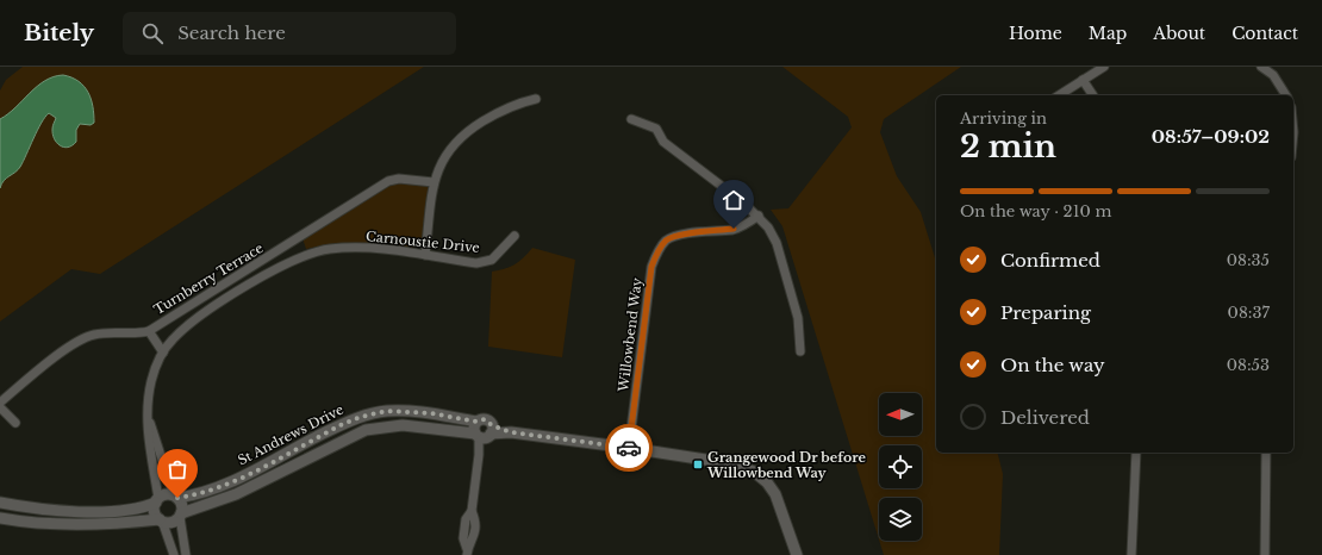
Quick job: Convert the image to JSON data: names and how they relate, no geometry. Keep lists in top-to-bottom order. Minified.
{"streets":{"street":["Carnoustie Drive","Turnberry Terrace","Willowbend Way","St Andrews Drive"]},"crossings":[["Carnoustie Drive","St Andrews Drive"]],"places":{"transit":["Grangewood Dr before Willowbend Way"]},"north":"left","page":{"header":"Bitely","search":"Search here","nav":["Home","Map","About","Contact"],"heading":["2 min","Arriving in","08:57–09:02"],"bar":"On the way · 210 m","list":[["Confirmed","08:35"],["Preparing","08:37"],["On the way","08:53"],"Delivered"]}}
